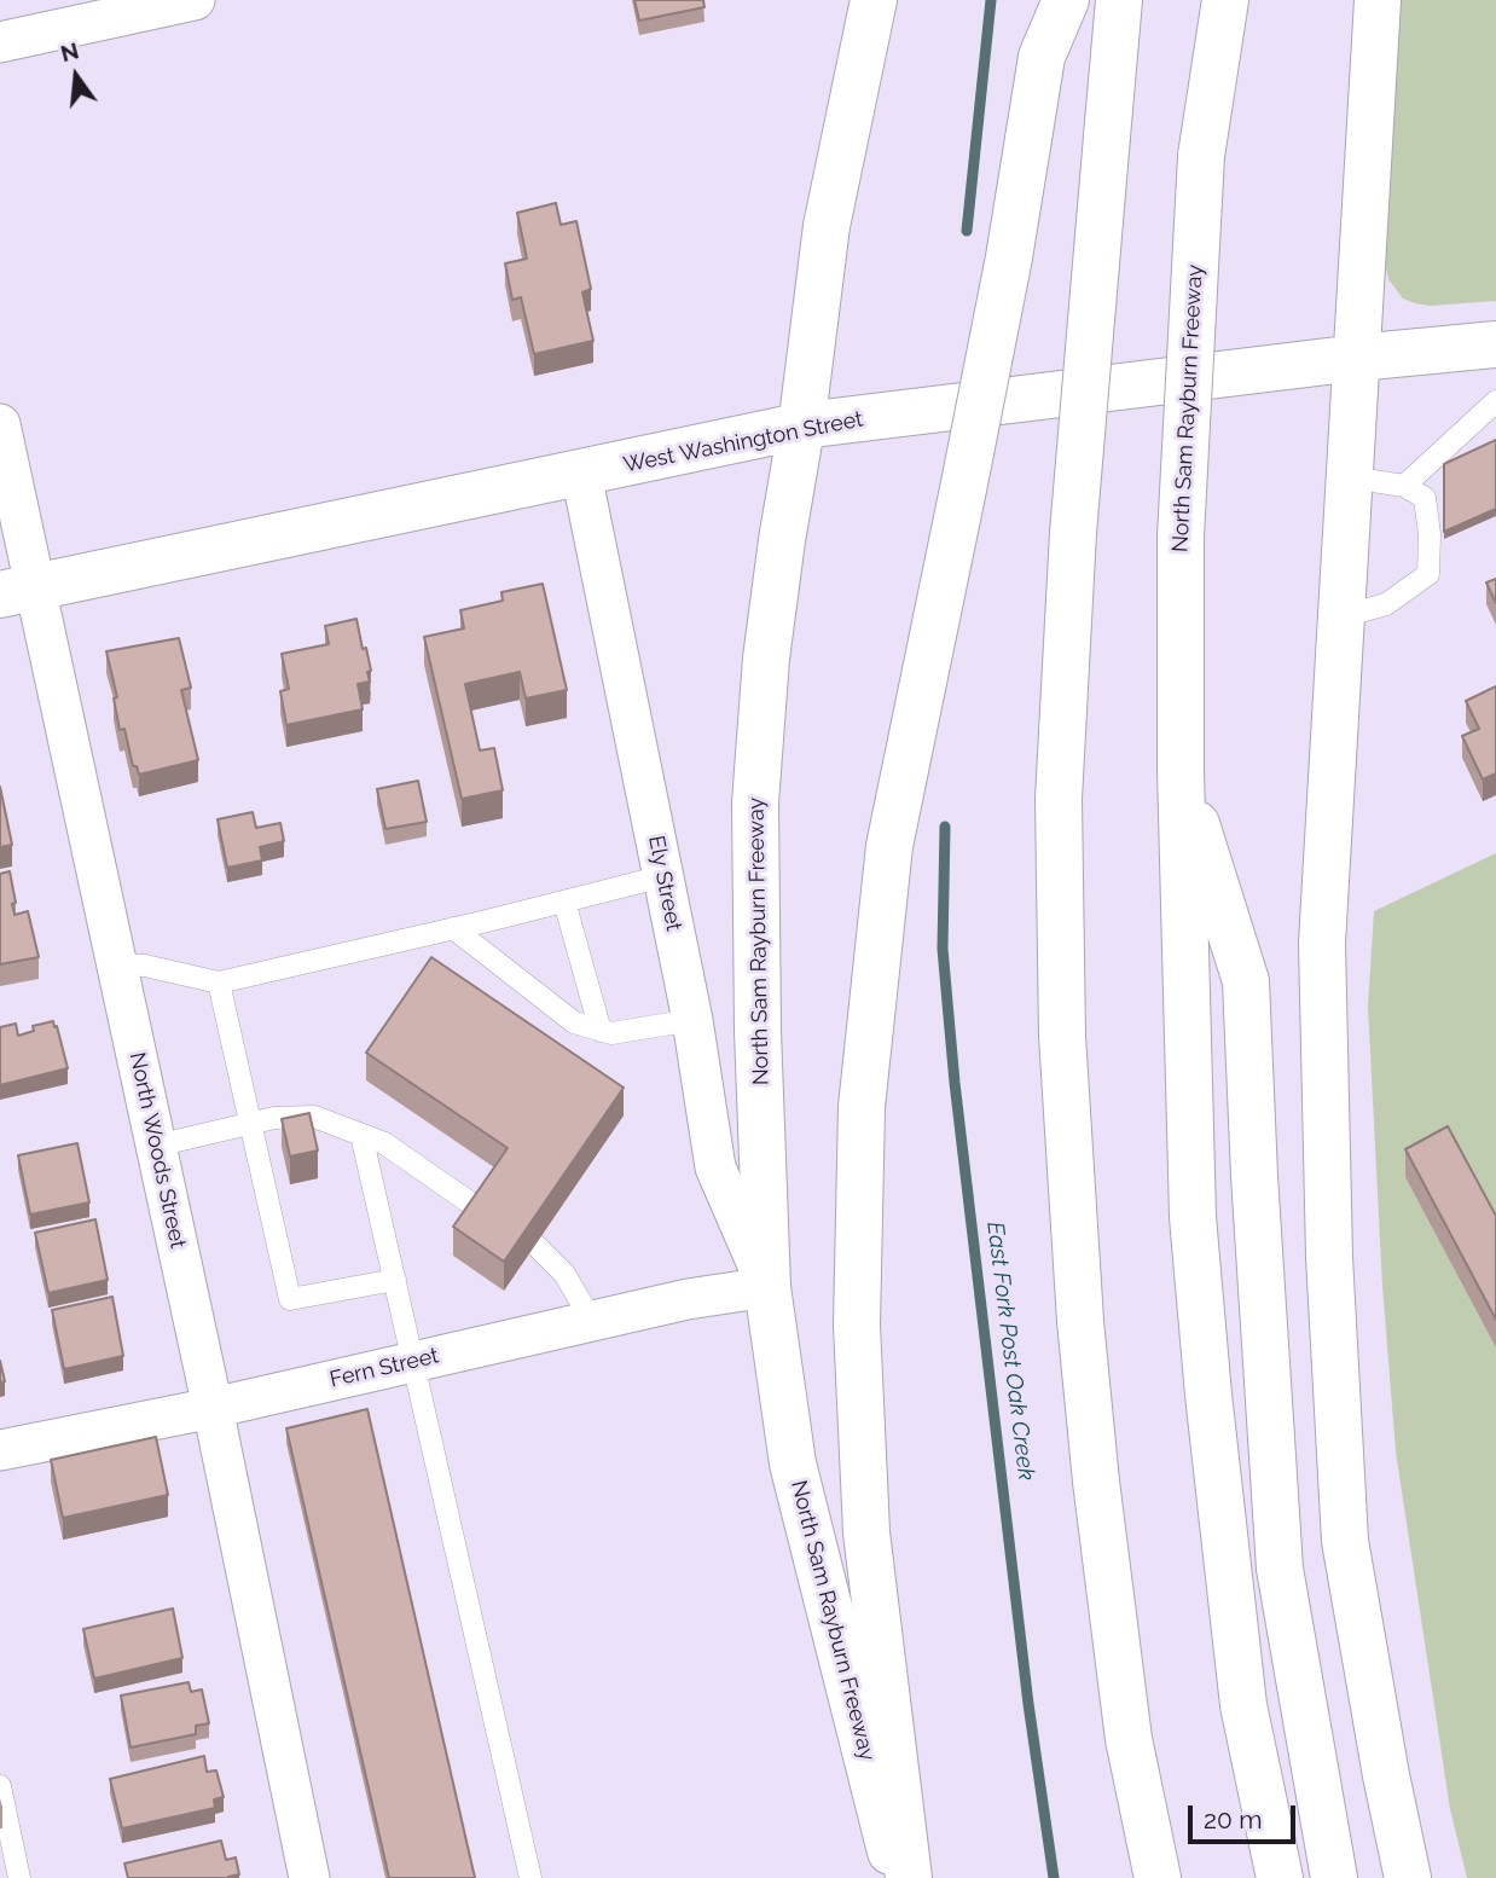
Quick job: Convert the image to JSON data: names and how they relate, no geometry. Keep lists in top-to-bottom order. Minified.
{"streets":{"main road":["North Sam Rayburn Freeway","West Washington Street"],"street":["Ely Street","North Woods Street","Fern Street"]},"crossings":[["North Sam Rayburn Freeway","West Washington Street"],["North Sam Rayburn Freeway","Ely Street"],["North Sam Rayburn Freeway","Fern Street"],["West Washington Street","Ely Street"],["West Washington Street","North Woods Street"],["Ely Street","Fern Street"],["North Woods Street","Fern Street"]],"water":["East Fork Post Oak Creek"],"scale_bar":"20 m","north":"top"}
